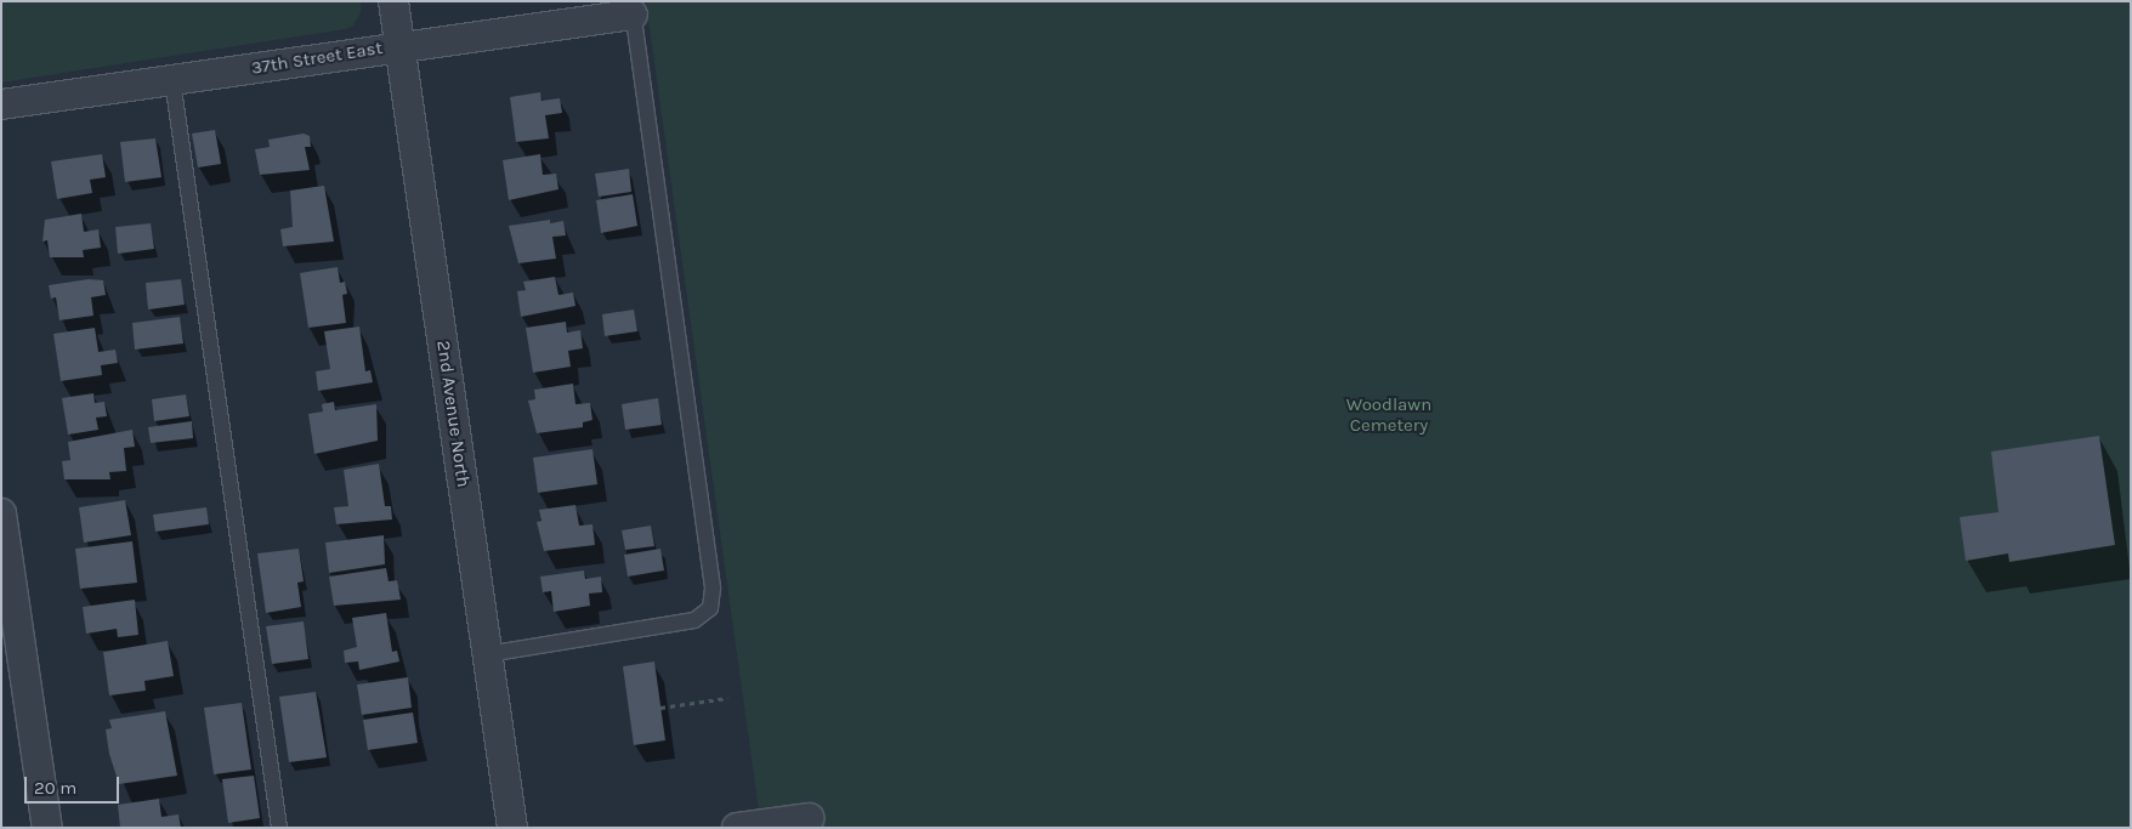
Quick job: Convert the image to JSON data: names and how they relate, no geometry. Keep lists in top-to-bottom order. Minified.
{"streets":{"street":["37th Street East","2nd Avenue North"]},"crossings":[["37th Street East","2nd Avenue North"]],"parks":["Woodlawn Cemetery"],"scale_bar":"20 m"}
